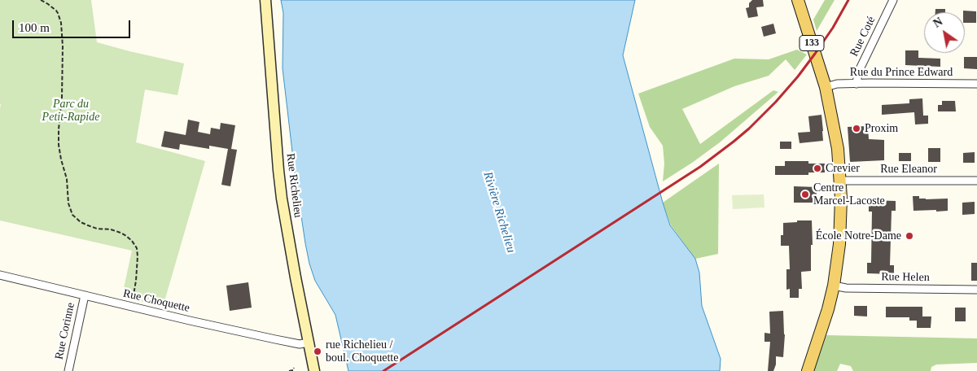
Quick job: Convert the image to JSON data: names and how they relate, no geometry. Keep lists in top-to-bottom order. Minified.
{"streets":{"main road":["133","Rue Richelieu"],"street":["Rue Coté","Rue du Prince Edward","Rue Eleanor","Rue Helen","Rue Choquette","Rue Corinne"]},"crossings":[["Rue Coté","Rue du Prince Edward"],["133","Rue du Prince Edward"],["133","Rue Eleanor"],["133","Rue Helen"],["Rue Richelieu","Rue Choquette"],["Rue Choquette","Rue Corinne"]],"water":["Rivière Richelieu"],"parks":["Parc du Petit-Rapide"],"places":["Proxim","Crevier","Centre Marcel-Lacoste","École Notre-Dame","rue Richelieu / boul. Choquette"],"scale_bar":"100 m","north":"top left"}
